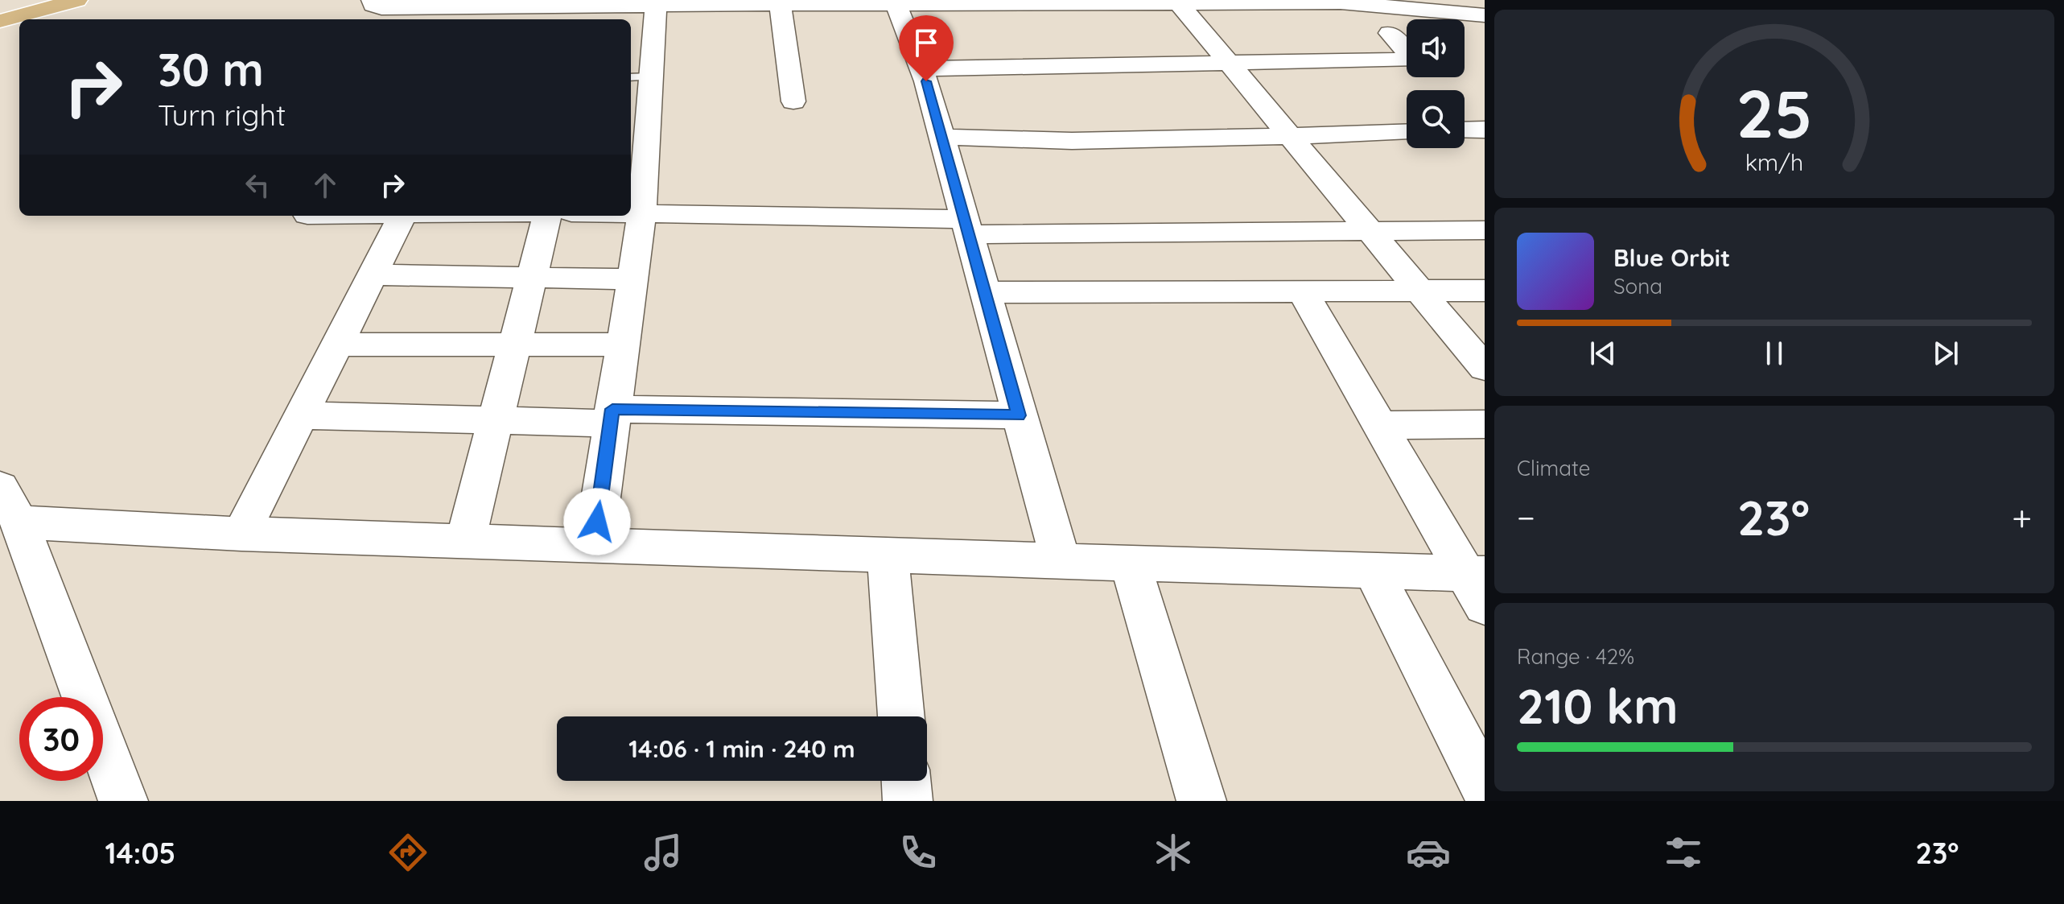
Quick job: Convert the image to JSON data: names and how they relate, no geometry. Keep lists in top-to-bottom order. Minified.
{"page":{"turn":["30 m","Turn right"],"song":["Blue Orbit","Sona"],"tile":["Climate",["Range · 42%","210 km"]],"heat":["−","23°","+"],"limit":"30","trip":"14:06 · 1 min · 240 m","tabs":["14:05","23°"],"gauge":["25","km/h"]}}
